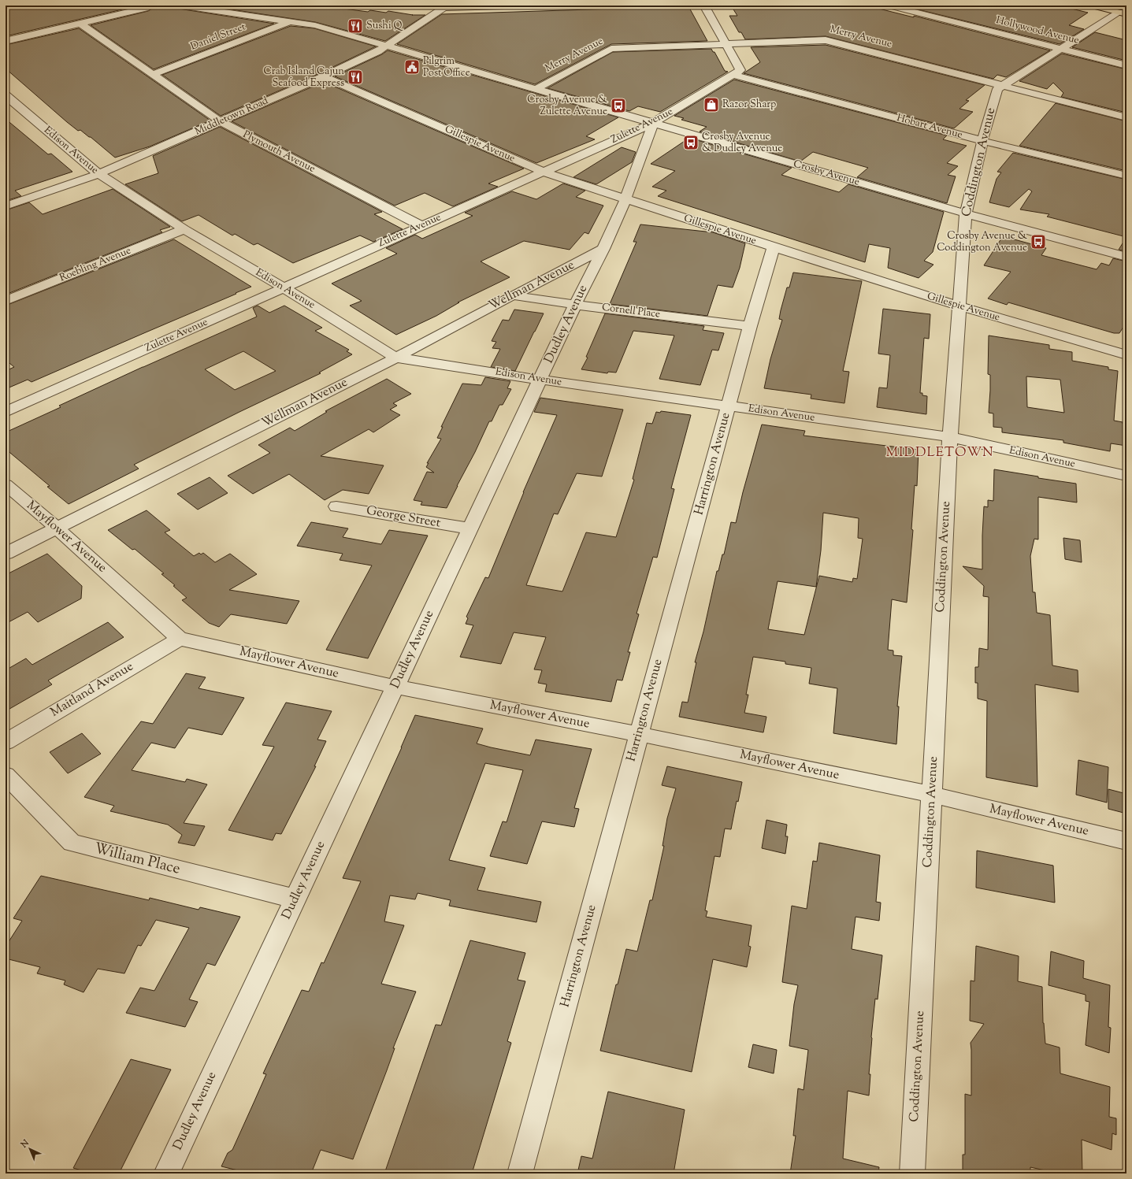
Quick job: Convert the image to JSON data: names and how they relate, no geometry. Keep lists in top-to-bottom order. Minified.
{"streets":{"street":["Hollywood Avenue","Daniel Street","Merry Avenue","Middletown Road","Zulette Avenue","Hobart Avenue","Gillespie Avenue","Edison Avenue","Plymouth Avenue","Coddington Avenue","Crosby Avenue","Roebling Avenue","Wellman Avenue","Cornell Place","Dudley Avenue","Harrington Avenue","George Street","Mayflower Avenue","Maitland Avenue","William Place"]},"crossings":[["Hollywood Avenue","Coddington Avenue"],["Daniel Street","Plymouth Avenue"],["Daniel Street","Crosby Avenue"],["Merry Avenue","Coddington Avenue"],["Merry Avenue","Crosby Avenue"],["Middletown Road","Gillespie Avenue"],["Middletown Road","Edison Avenue"],["Middletown Road","Plymouth Avenue"],["Middletown Road","Crosby Avenue"],["Zulette Avenue","Hobart Avenue"],["Zulette Avenue","Gillespie Avenue"],["Zulette Avenue","Edison Avenue"],["Zulette Avenue","Plymouth Avenue"],["Zulette Avenue","Crosby Avenue"],["Zulette Avenue","Dudley Avenue"],["Hobart Avenue","Coddington Avenue"],["Gillespie Avenue","Coddington Avenue"],["Gillespie Avenue","Dudley Avenue"],["Gillespie Avenue","Harrington Avenue"],["Edison Avenue","Coddington Avenue"],["Edison Avenue","Roebling Avenue"],["Edison Avenue","Wellman Avenue"],["Edison Avenue","Dudley Avenue"],["Edison Avenue","Harrington Avenue"],["Coddington Avenue","Crosby Avenue"],["Coddington Avenue","Mayflower Avenue"],["Crosby Avenue","Dudley Avenue"],["Wellman Avenue","Cornell Place"],["Wellman Avenue","Dudley Avenue"],["Wellman Avenue","Mayflower Avenue"],["Cornell Place","Dudley Avenue"],["Cornell Place","Harrington Avenue"],["Dudley Avenue","George Street"],["Dudley Avenue","Mayflower Avenue"],["Dudley Avenue","William Place"],["Harrington Avenue","Mayflower Avenue"],["Mayflower Avenue","Maitland Avenue"]],"districts":["MIDDLETOWN"],"places":{"restaurant":["Sushi Q","Crab Island Cajun Seafood Express"],"public building":["Pilgrim Post Office"],"shop":["Razor Sharp"],"bus stop":["Crosby Avenue & Zulette Avenue","Crosby Avenue & Dudley Avenue","Crosby Avenue & Coddington Avenue"]},"north":"top left"}
